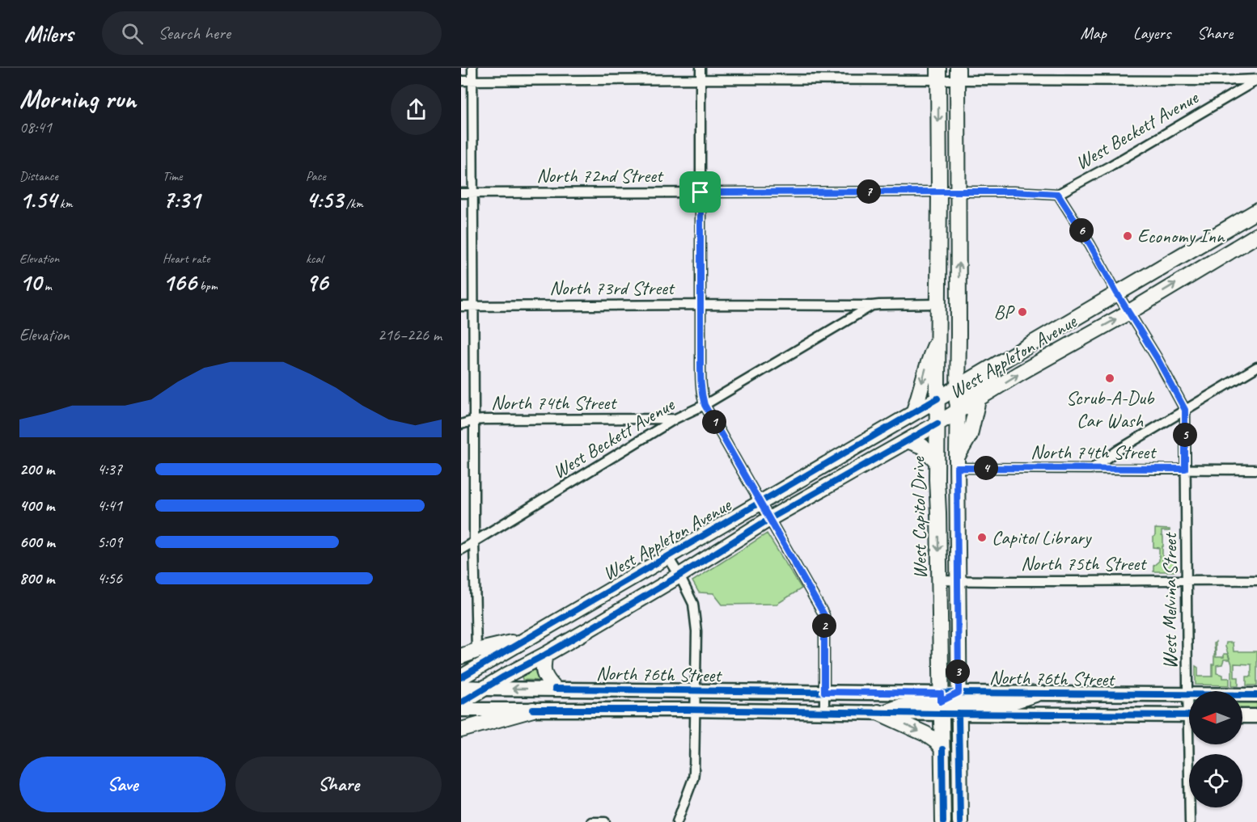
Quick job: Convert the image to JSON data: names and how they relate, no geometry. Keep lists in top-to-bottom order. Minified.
{"streets":{"main road":["West Appleton Avenue","West Capitol Drive","North 76th Street"],"street":["West Beckett Avenue","North 72nd Street","North 73rd Street","North 74th Street","North 75th Street","West Melvina Street"]},"crossings":[["West Beckett Avenue","North 72nd Street"],["West Beckett Avenue","North 73rd Street"],["West Beckett Avenue","North 74th Street"],["North 72nd Street","West Capitol Drive"],["North 73rd Street","West Capitol Drive"],["West Appleton Avenue","West Capitol Drive"],["West Appleton Avenue","North 76th Street"],["North 74th Street","West Capitol Drive"],["North 74th Street","West Melvina Street"],["West Capitol Drive","North 75th Street"],["West Capitol Drive","North 76th Street"],["North 75th Street","West Melvina Street"],["West Melvina Street","North 76th Street"]],"places":["Economy Inn","BP","Scrub-A-Dub Car Wash","Capitol Library"],"north":"left","page":{"header":"Milers","search":"Search here","nav":["Map","Layers","Share"],"heading":["Morning run","08:41"],"stats":[["Distance","1.54 km"],["Time","7:31"],["Pace","4:53 /km"],["Elevation","10 m"],["Heart rate","166 bpm"],["kcal","96"]],"pins":["7","6","1","5","4","2","3"],"chart":["Elevation","216–226 m"],"list":[{"name":"200 m","note":"4:37"},{"name":"400 m","note":"4:41"},{"name":"600 m","note":"5:09"},{"name":"800 m","note":"4:56"}],"buttons":["Save","Share"]}}
